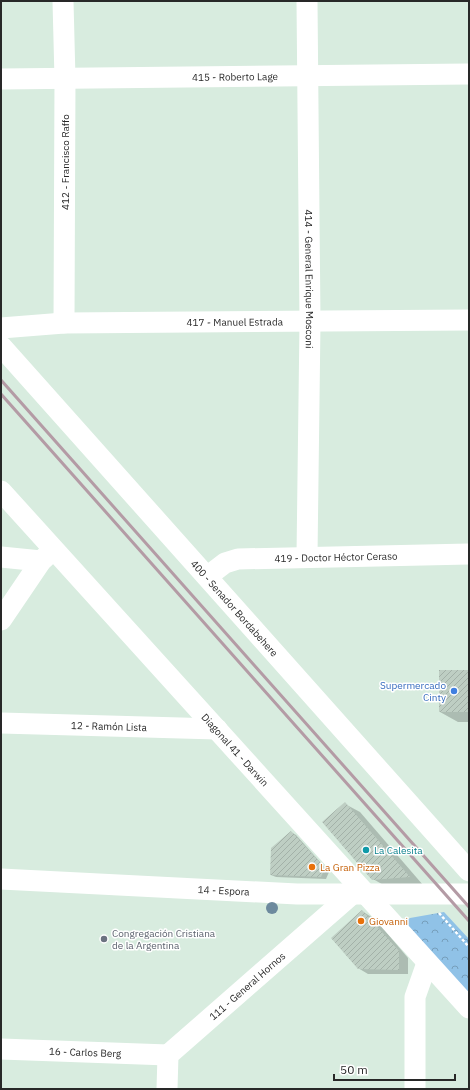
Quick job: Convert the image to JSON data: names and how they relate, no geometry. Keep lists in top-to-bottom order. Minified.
{"streets":{"street":["415 - Roberto Lage","412 - Francisco Raffo","414 - General Enrique Mosconi","417 - Manuel Estrada","419 - Doctor Héctor Ceraso","400 - Senador Bordabehere","12 - Ramón Lista","Diagonal 41 - Darwin","14 - Espora","111 - General Hornos","16 - Carlos Berg"]},"crossings":[["415 - Roberto Lage","412 - Francisco Raffo"],["415 - Roberto Lage","414 - General Enrique Mosconi"],["412 - Francisco Raffo","417 - Manuel Estrada"],["414 - General Enrique Mosconi","417 - Manuel Estrada"],["414 - General Enrique Mosconi","419 - Doctor Héctor Ceraso"],["419 - Doctor Héctor Ceraso","400 - Senador Bordabehere"],["12 - Ramón Lista","Diagonal 41 - Darwin"],["Diagonal 41 - Darwin","14 - Espora"],["Diagonal 41 - Darwin","111 - General Hornos"],["14 - Espora","111 - General Hornos"],["111 - General Hornos","16 - Carlos Berg"]],"places":["Supermercado Cinty","La Calesita","La Gran Pizza","Giovanni","Congregación Cristiana de la Argentina"],"scale_bar":"50 m"}
